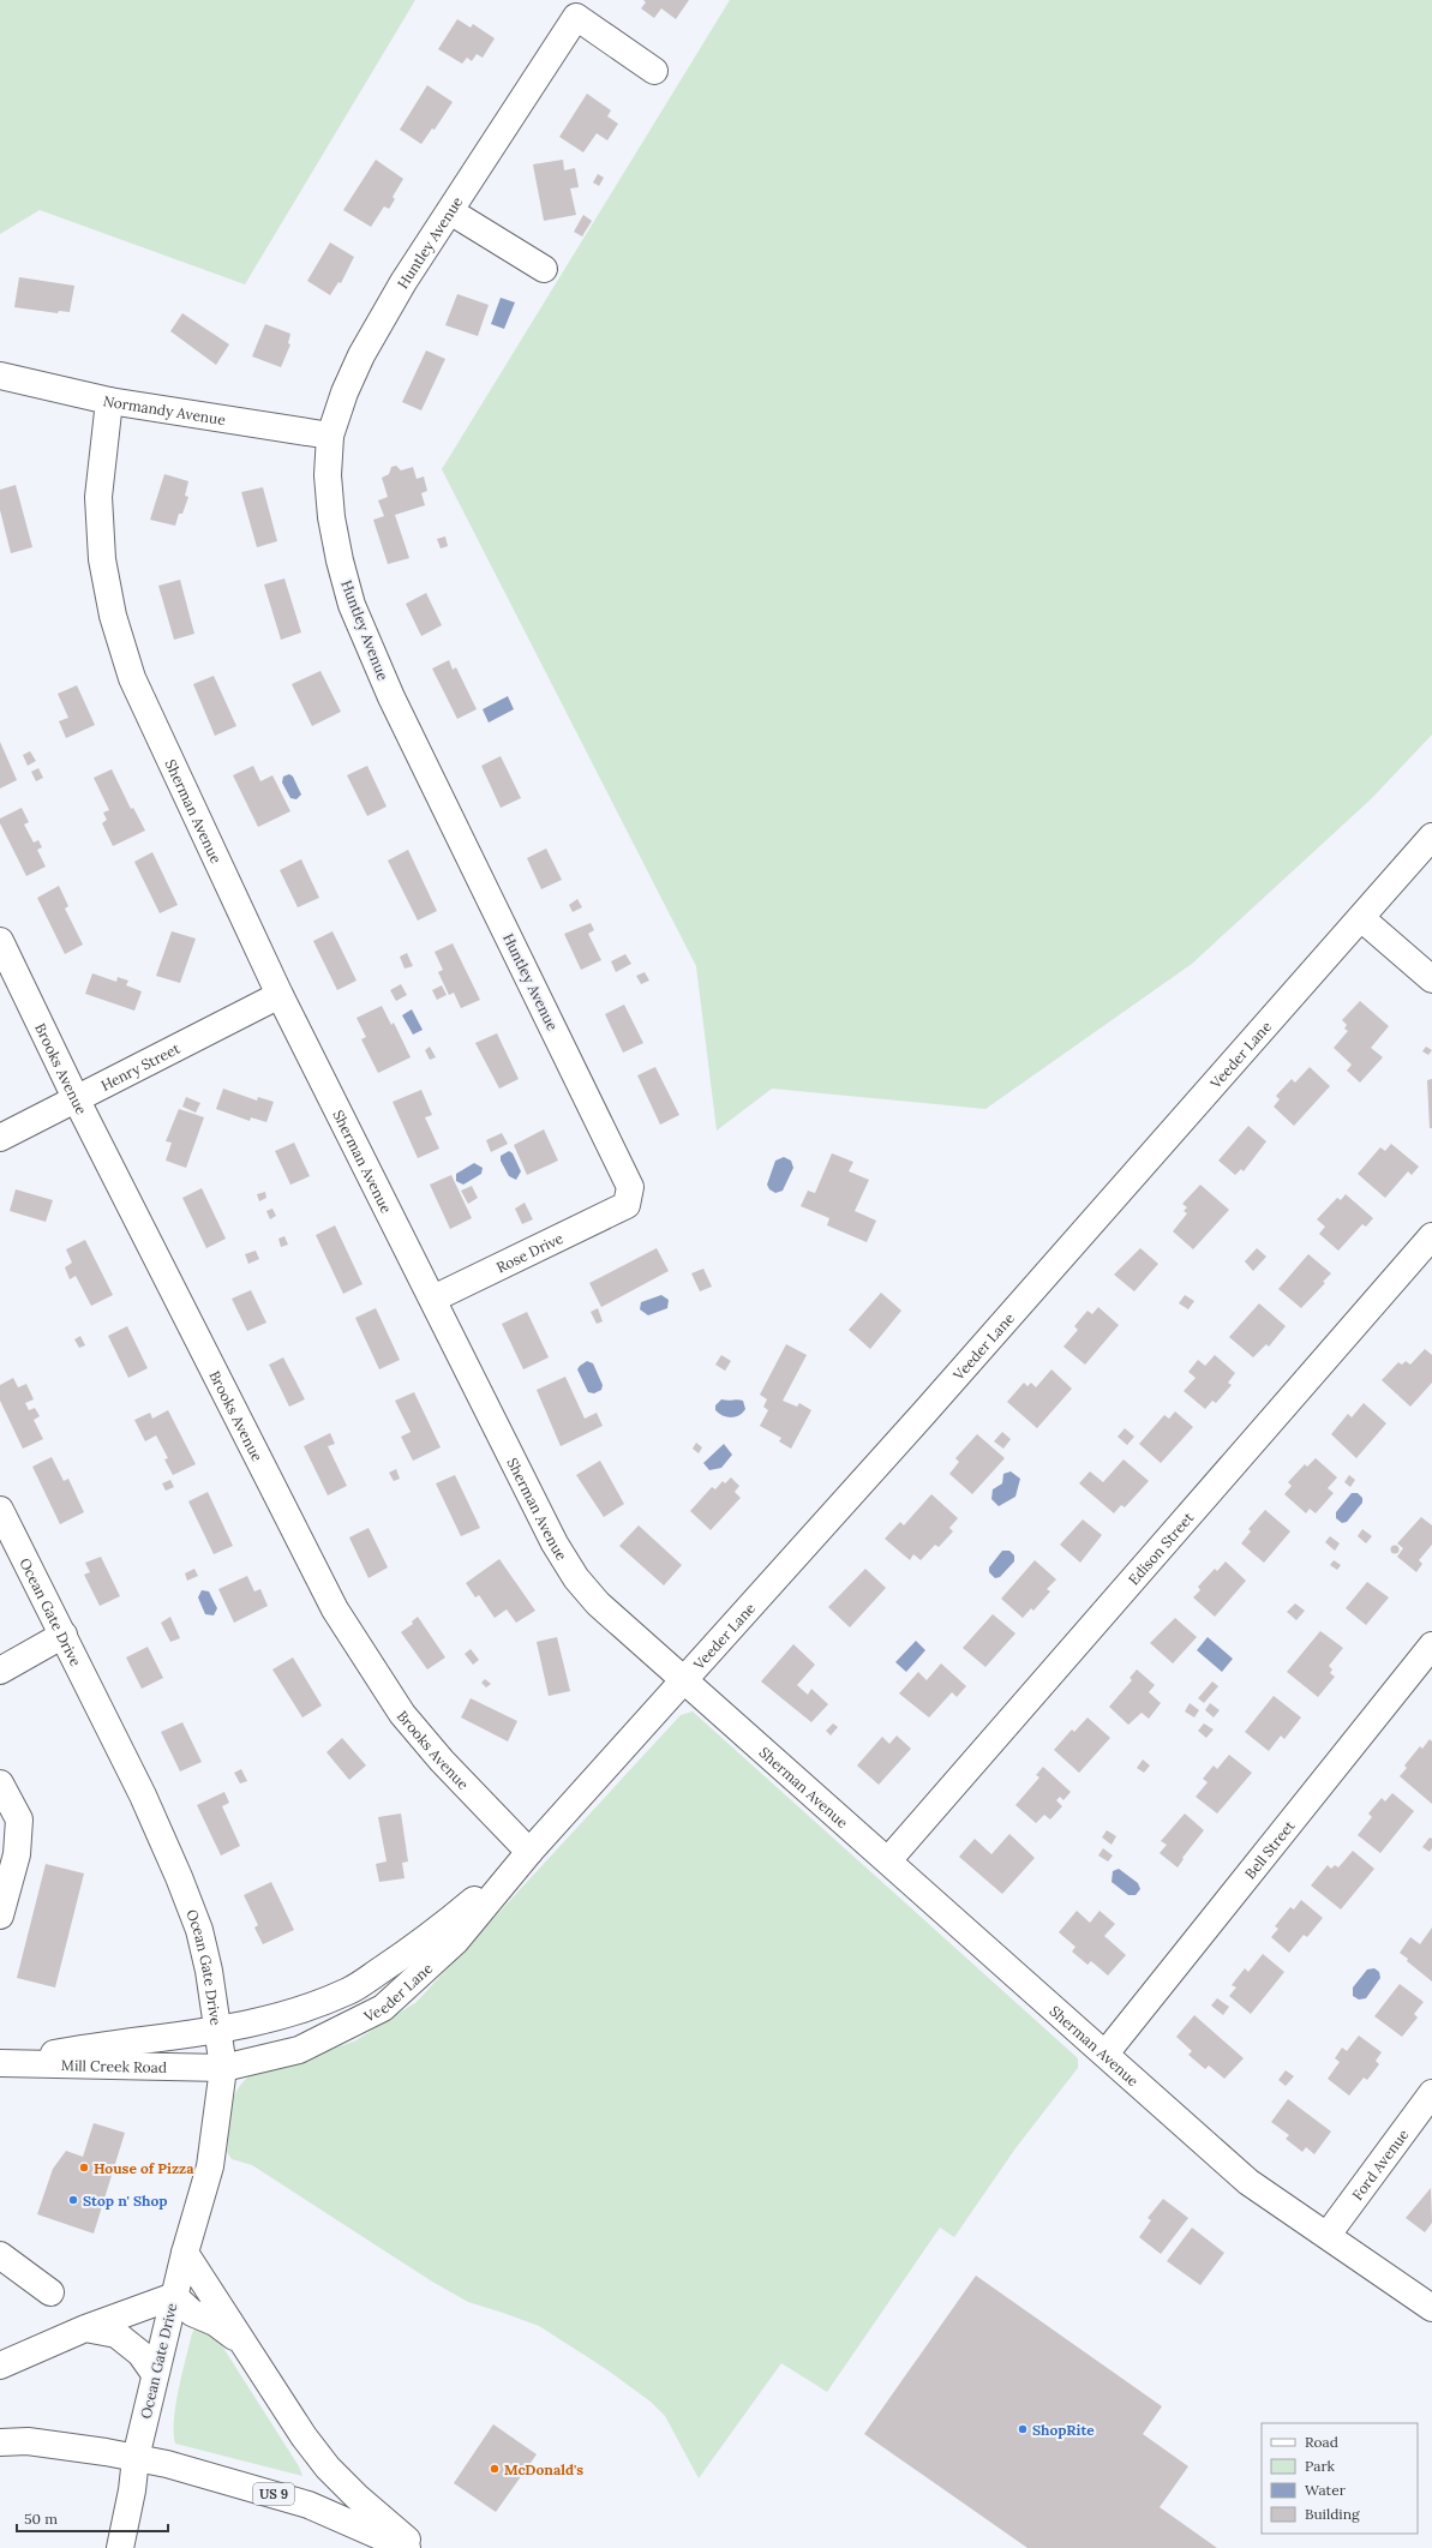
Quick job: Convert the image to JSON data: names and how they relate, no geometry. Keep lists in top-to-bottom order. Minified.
{"streets":{"main road":["Huntley Avenue","Normandy Avenue","Sherman Avenue","Veeder Lane","Henry Street","Brooks Avenue","Rose Drive","Edison Street","Ocean Gate Drive","Bell Street","Mill Creek Road","Ford Avenue","US 9"]},"crossings":[["Huntley Avenue","Normandy Avenue"],["Huntley Avenue","Rose Drive"],["Normandy Avenue","Sherman Avenue"],["Sherman Avenue","Veeder Lane"],["Sherman Avenue","Henry Street"],["Sherman Avenue","Rose Drive"],["Sherman Avenue","Edison Street"],["Sherman Avenue","Bell Street"],["Sherman Avenue","Ford Avenue"],["Veeder Lane","Brooks Avenue"],["Veeder Lane","Ocean Gate Drive"],["Veeder Lane","Mill Creek Road"],["Henry Street","Brooks Avenue"],["Ocean Gate Drive","Mill Creek Road"],["Ocean Gate Drive","US 9"]],"places":["House of Pizza","Stop n' Shop","ShopRite","McDonald's"],"legend":["Road","Park","Water","Building"],"scale_bar":"50 m"}
